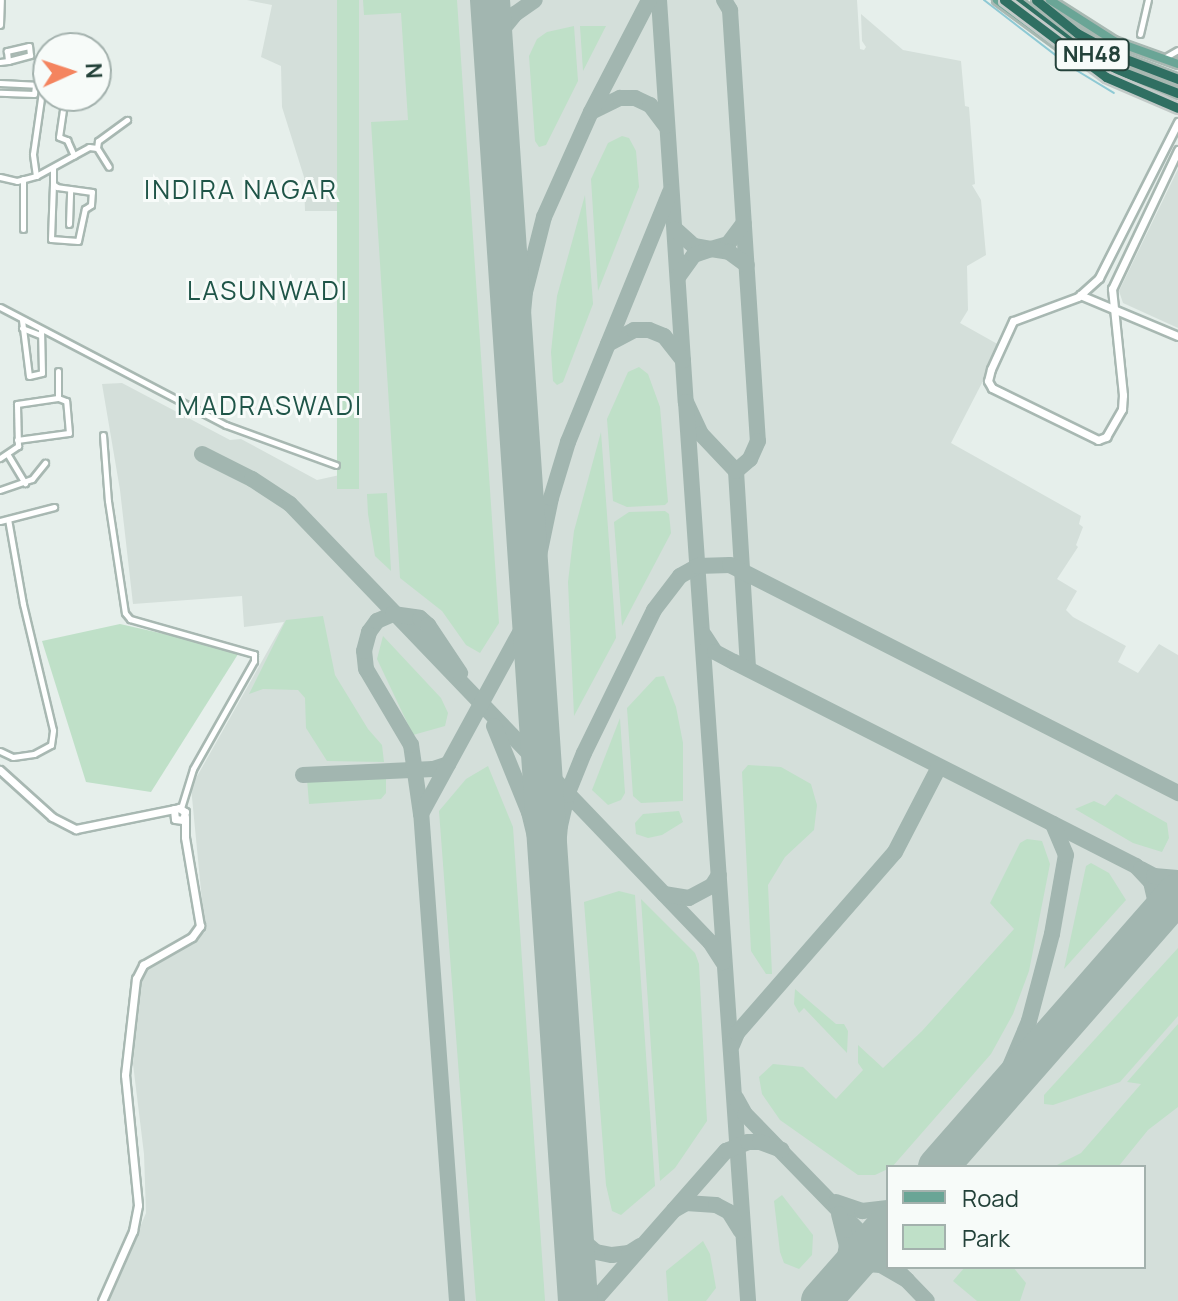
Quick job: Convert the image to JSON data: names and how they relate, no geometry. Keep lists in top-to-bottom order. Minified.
{"streets":{"highway":["NH48"]},"districts":["INDIRA NAGAR","LASUNWADI","MADRASWADI"],"legend":["Road","Park"],"north":"right"}
